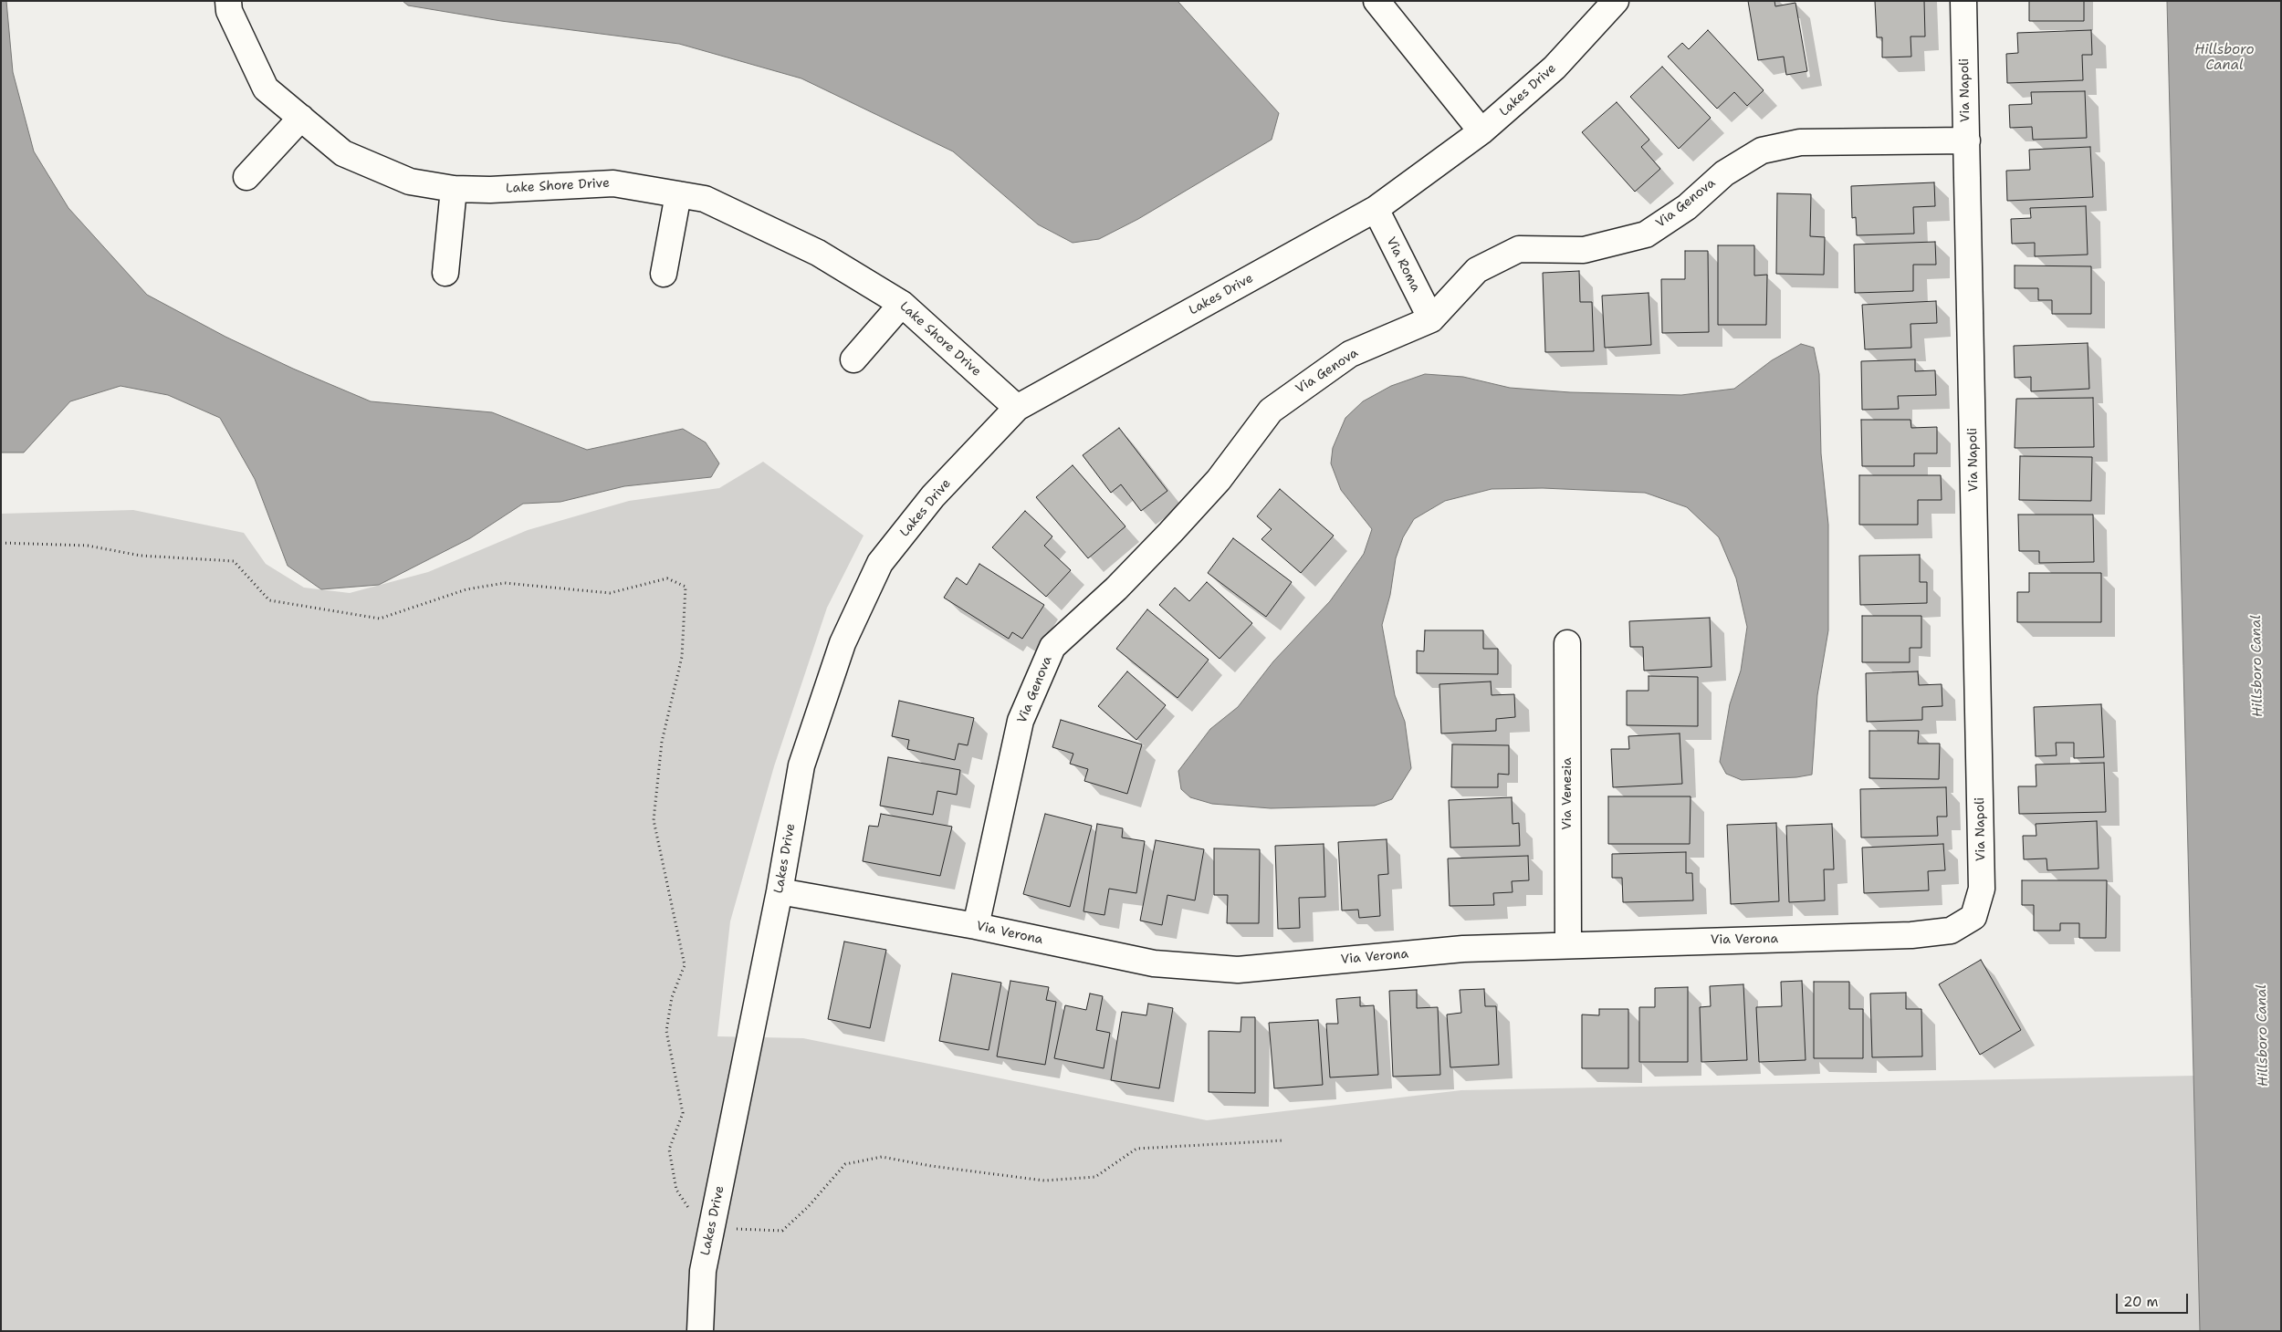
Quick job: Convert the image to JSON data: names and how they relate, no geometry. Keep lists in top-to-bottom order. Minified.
{"streets":{"street":["Lakes Drive","Via Napoli","Lake Shore Drive","Via Genova","Via Roma","Via Venezia","Via Verona"]},"crossings":[["Lakes Drive","Lake Shore Drive"],["Lakes Drive","Via Roma"],["Lakes Drive","Via Verona"],["Via Napoli","Via Genova"],["Via Napoli","Via Verona"],["Via Genova","Via Roma"],["Via Genova","Via Verona"],["Via Venezia","Via Verona"]],"water":["Hillsboro Canal"],"scale_bar":"20 m"}
